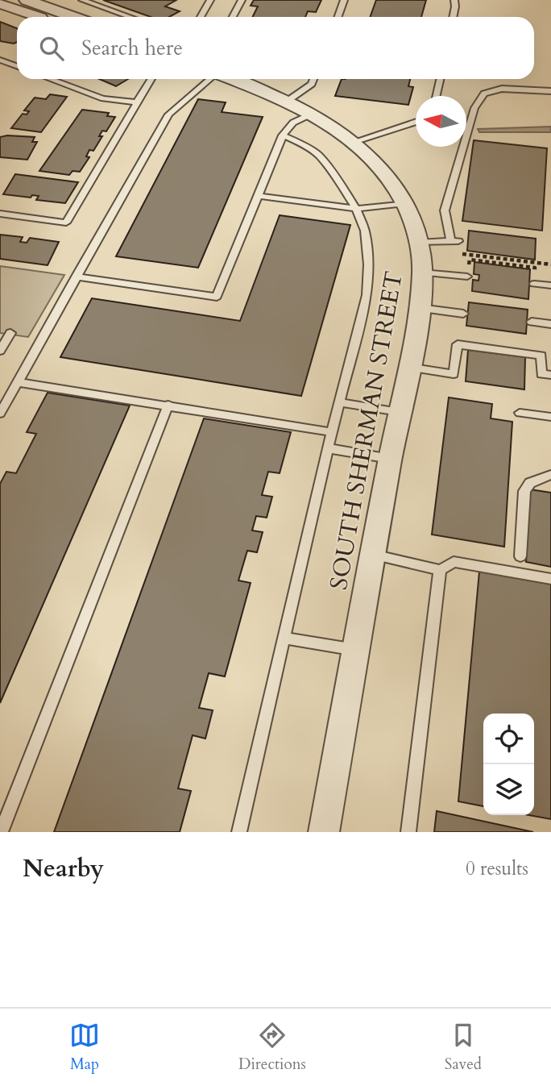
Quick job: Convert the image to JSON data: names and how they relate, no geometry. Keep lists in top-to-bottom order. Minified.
{"streets":{"street":["SOUTH SHERMAN STREET"]},"north":"left","page":{"search":"Search here","heading":["Nearby","0 results"],"nav":["Map","Directions","Saved"]}}
